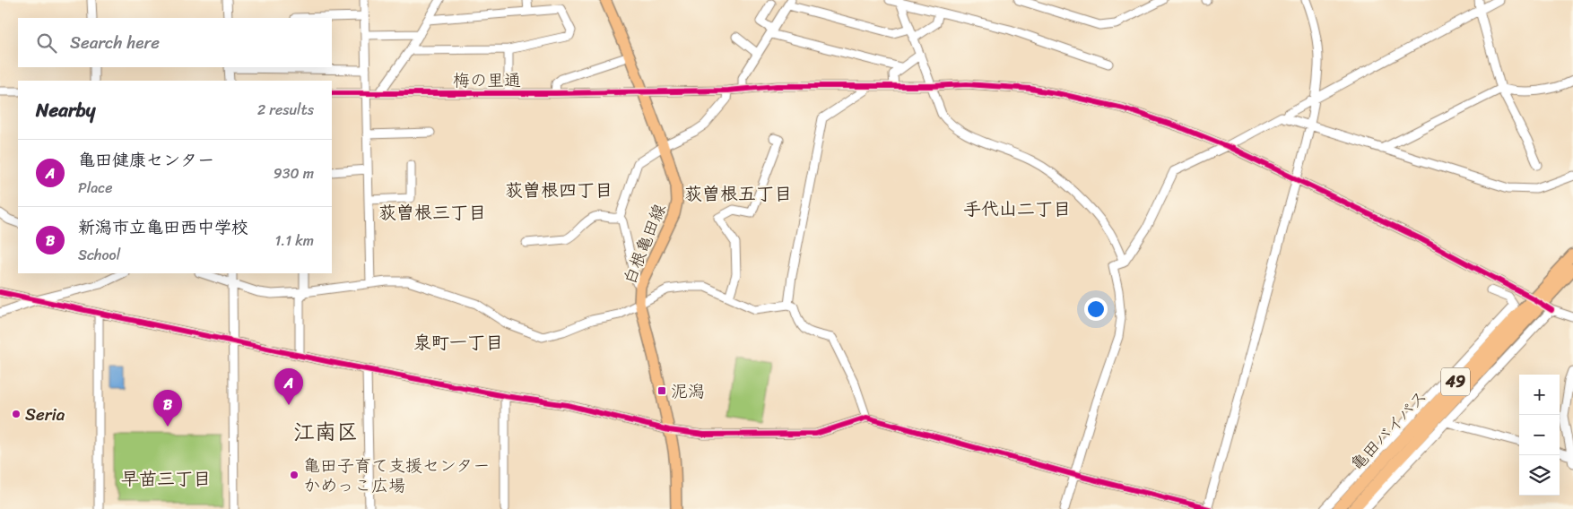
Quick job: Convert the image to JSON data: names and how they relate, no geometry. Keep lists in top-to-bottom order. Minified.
{"streets":{"highway":["49","亀田バイパス"],"main road":["白根亀田線"],"street":["梅の里通"]},"crossings":[["梅の里通","白根亀田線"],["梅の里通","亀田バイパス"]],"districts":["荻曽根四丁目","荻曽根五丁目","手代山二丁目","荻曽根三丁目","泉町一丁目","江南区","早苗三丁目"],"places":{"transit":["泥潟"],"other":["Seria","亀田子育て支援センター かめっこ広場"]},"page":{"search":"Search here","heading":["Nearby","2 results"],"list":[{"mark":"A","name":"亀田健康センター","note":"Place","value":"930 m"},{"mark":"B","name":"新潟市立亀田西中学校","note":"School","value":"1.1 km"}],"pins":["A","B"],"map_buttons":["+","−"]}}
